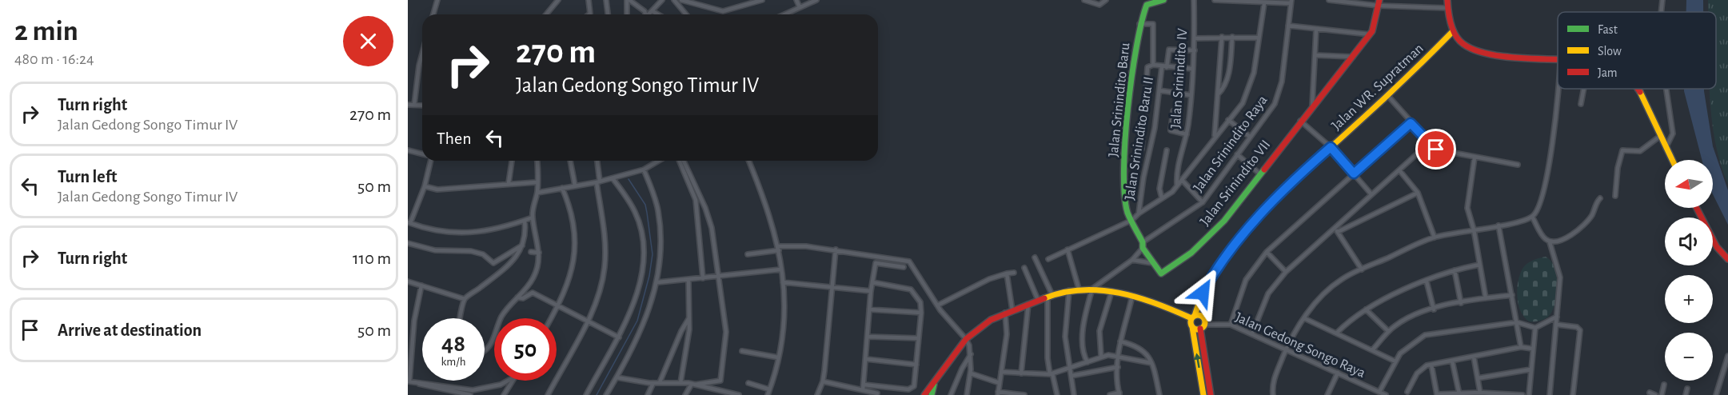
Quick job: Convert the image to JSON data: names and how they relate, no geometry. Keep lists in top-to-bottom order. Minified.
{"streets":{"main road":["Jalan WR. Supratman","Jalan Srinindito Baru","Jalan Srinindito VII"],"street":["Jalan Srinindito IV","Jalan Srinindito Baru II","Jalan Srinindito Raya","Jalan Gedong Songo Raya"]},"crossings":[["Jalan Srinindito Baru","Jalan Srinindito Raya"],["Jalan Srinindito Baru","Jalan Srinindito VII"]],"legend":["Fast","Slow","Jam"],"north":"left","page":{"heading":["2 min","480 m · 16:24"],"turn":["270 m","Jalan Gedong Songo Timur IV"],"list":[{"name":"Turn right","note":"Jalan Gedong Songo Timur IV","value":"270 m"},{"name":"Turn left","note":"Jalan Gedong Songo Timur IV","value":"50 m"},{"name":"Turn right","value":"110 m"},{"name":"Arrive at destination","value":"50 m"}],"then":"Then","map_buttons":["+","−"],"speed":"48 km/h","limit":"50"}}
